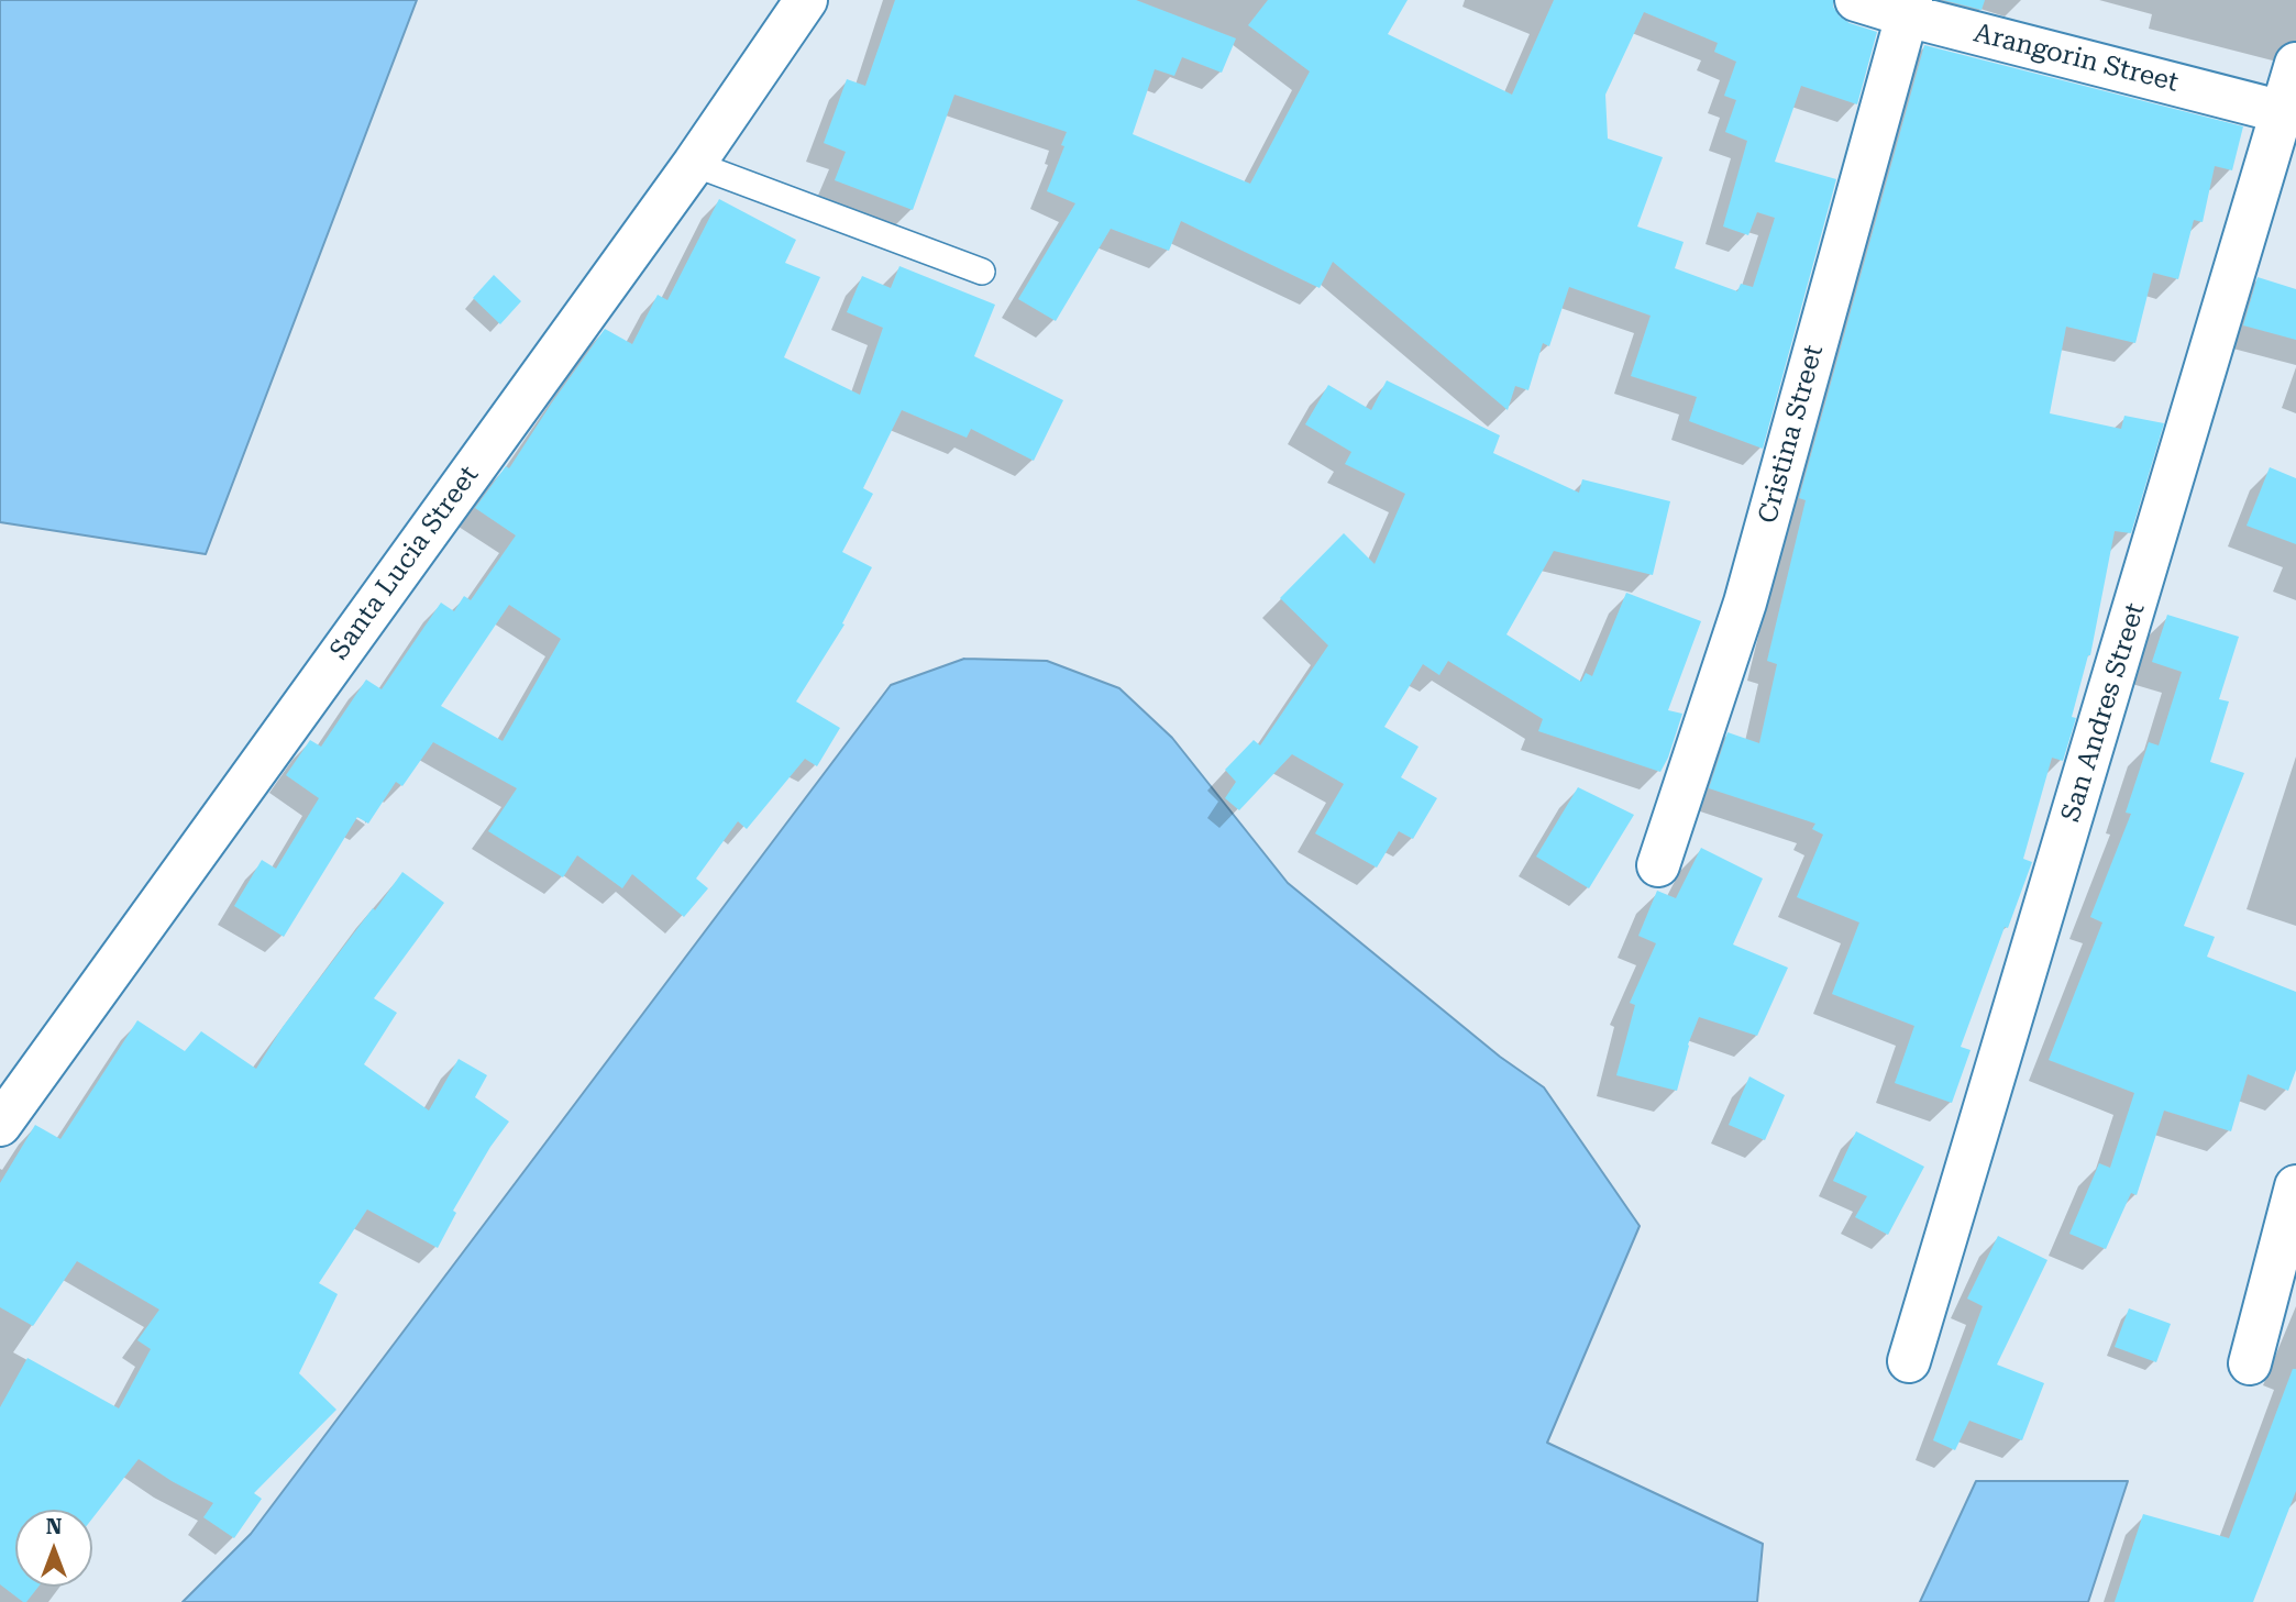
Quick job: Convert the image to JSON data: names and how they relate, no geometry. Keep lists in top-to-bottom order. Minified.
{"streets":{"street":["Arangorin Street","Cristina Street","Santa Lucia Street","San Andres Street"]},"crossings":[["Arangorin Street","Cristina Street"],["Arangorin Street","San Andres Street"]],"north":"top"}
